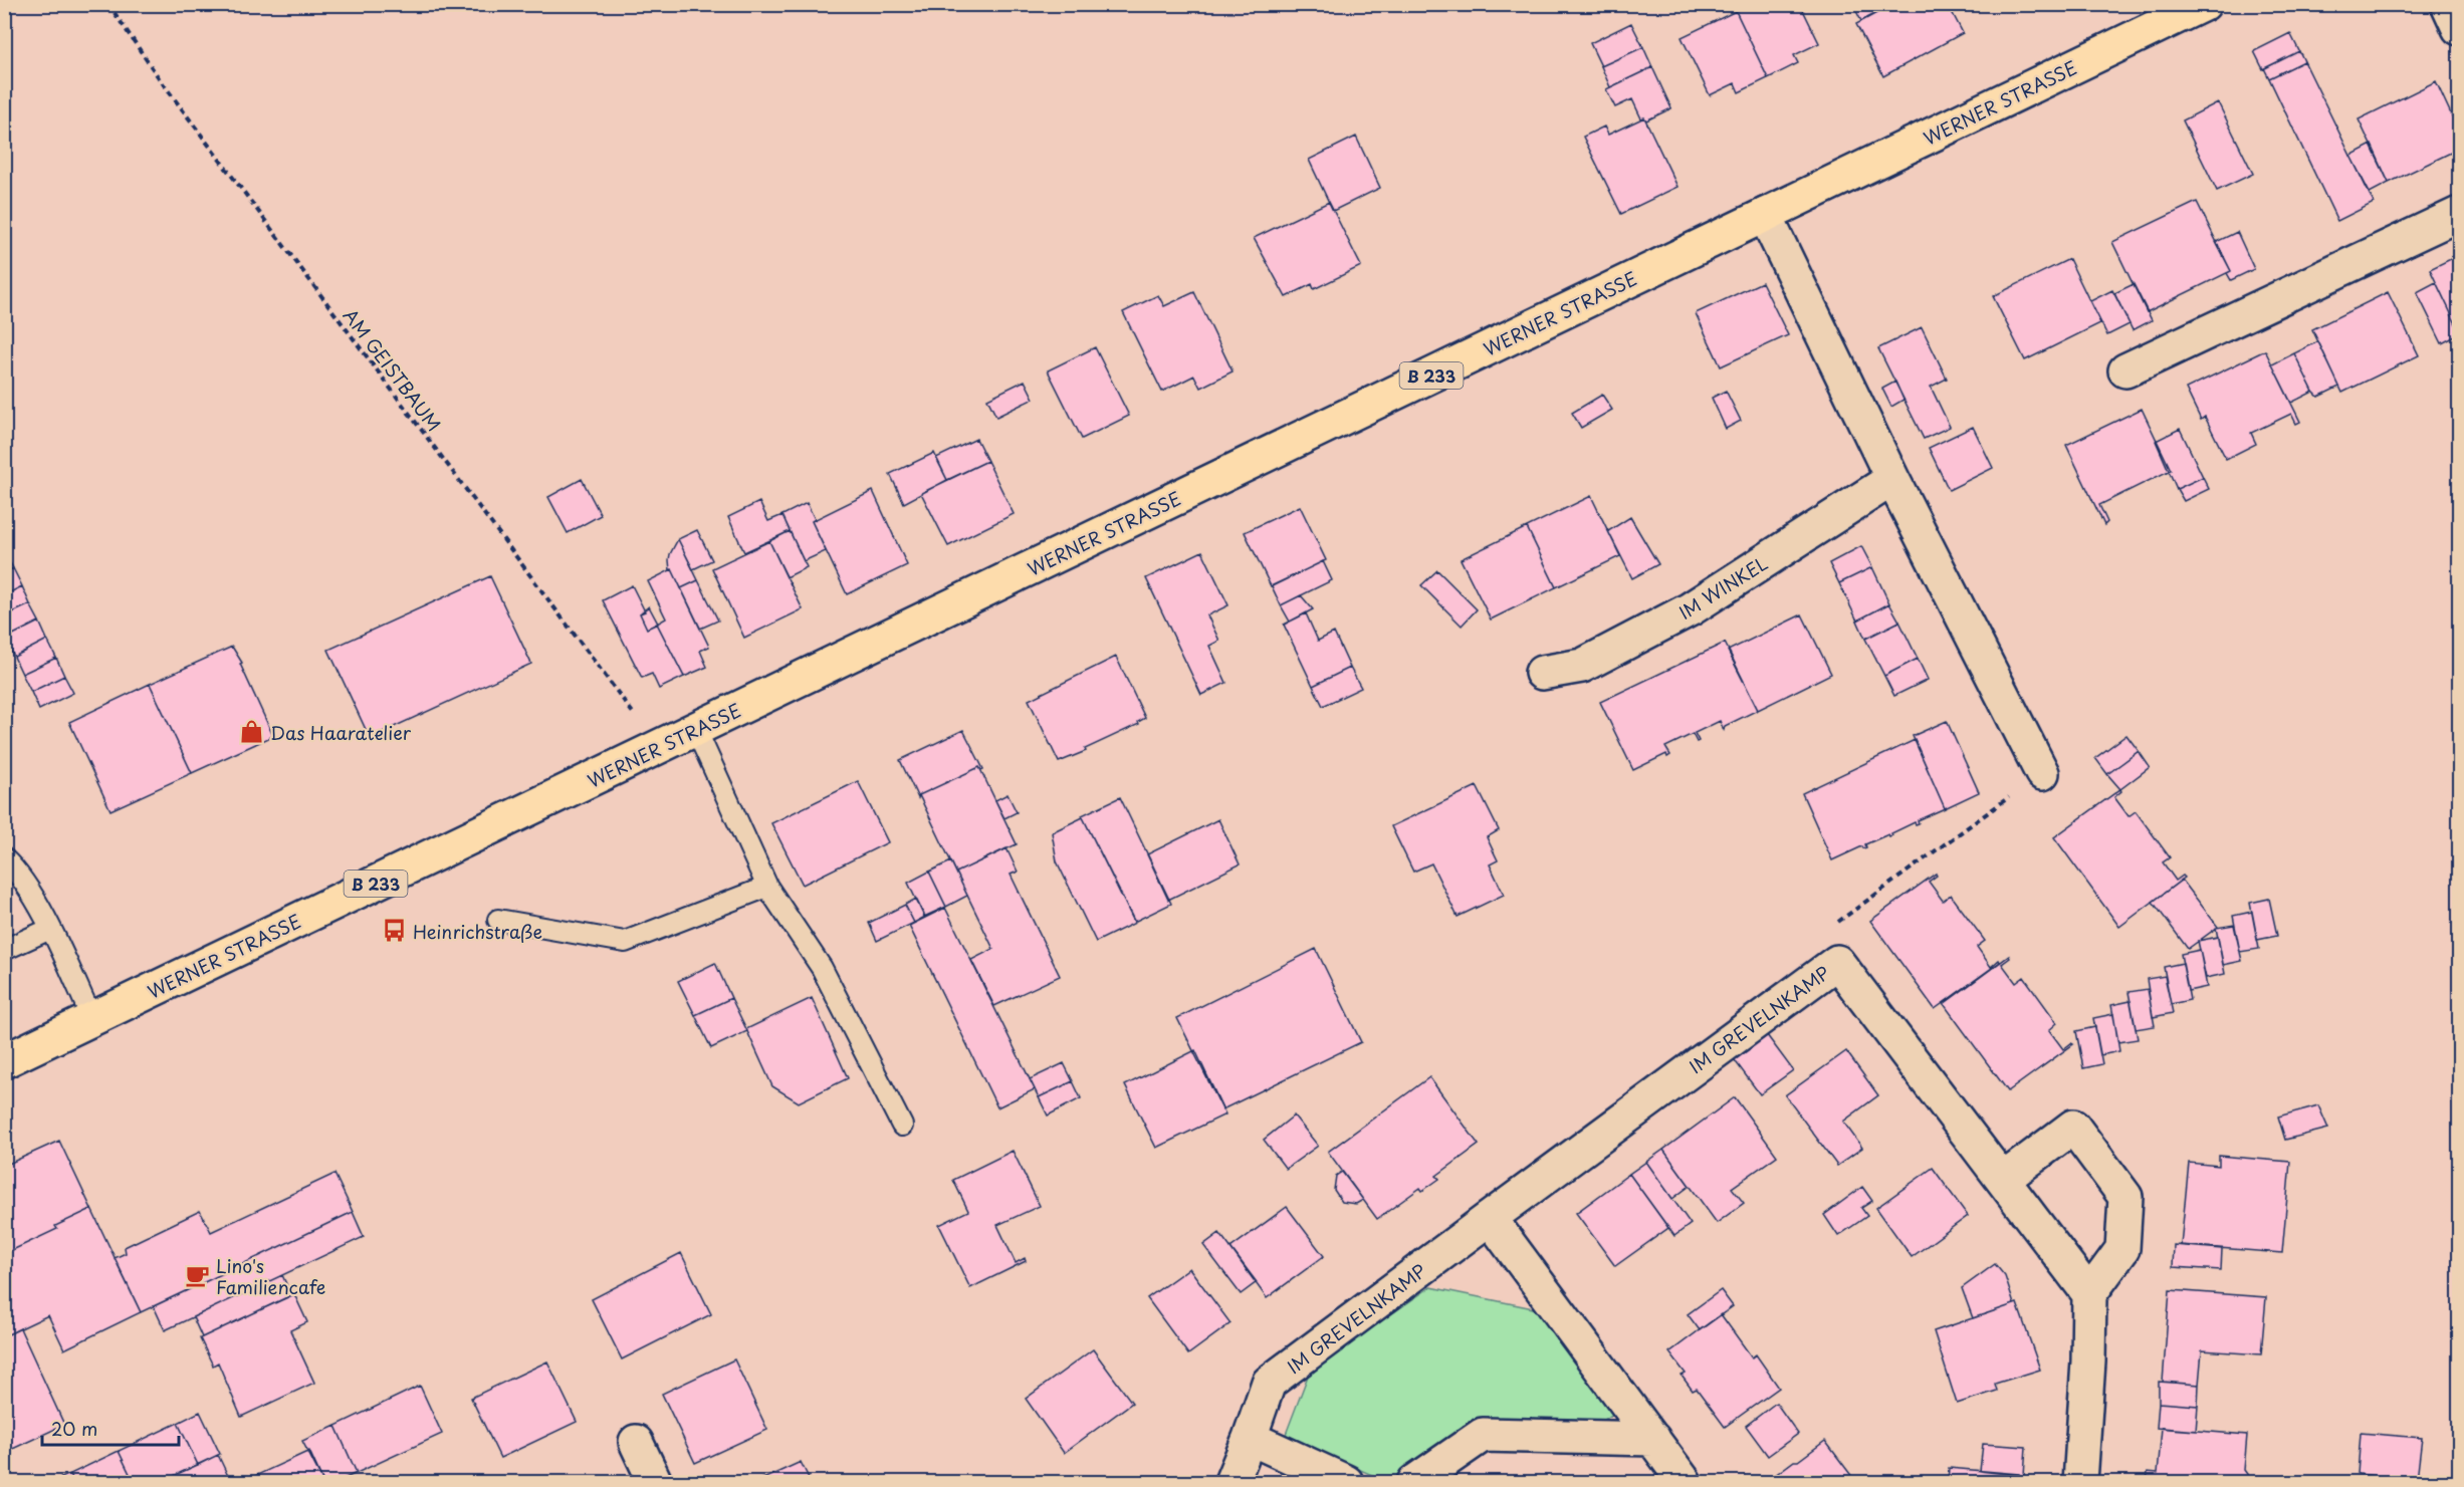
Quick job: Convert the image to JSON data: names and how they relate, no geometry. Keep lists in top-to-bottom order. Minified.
{"streets":{"main road":["WERNER STRASSE","B 233"],"street":["IM WINKEL","IM GREVELNKAMP"],"path":["AM GEISTBAUM"]},"crossings":[["WERNER STRASSE","AM GEISTBAUM"]],"places":{"shop":["Das Haaratelier"],"bus stop":["Heinrichstraße"],"cafe":["Lino's Familiencafe"]},"scale_bar":"20 m"}
